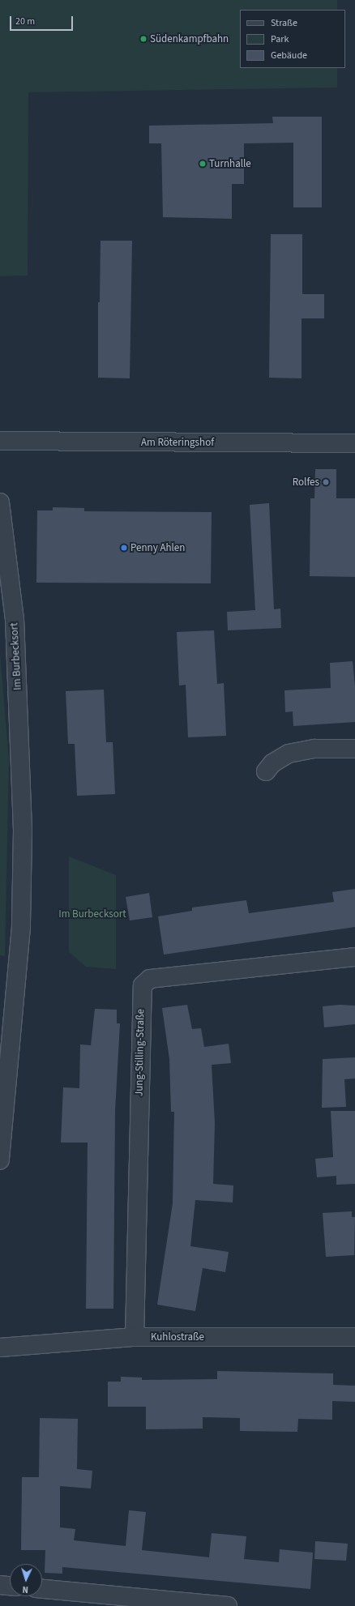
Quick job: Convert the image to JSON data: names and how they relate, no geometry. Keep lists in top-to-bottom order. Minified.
{"streets":{"street":["Am Röteringshof","Im Burbecksort","Jung-Stilling-Straße","Kuhlostraße"]},"crossings":[["Jung-Stilling-Straße","Kuhlostraße"]],"parks":["Im Burbecksort"],"places":["Südenkampfbahn","Turnhalle","Rolfes","Penny Ahlen"],"legend":["Straße","Park","Gebäude"],"scale_bar":"20 m","north":"bottom"}
